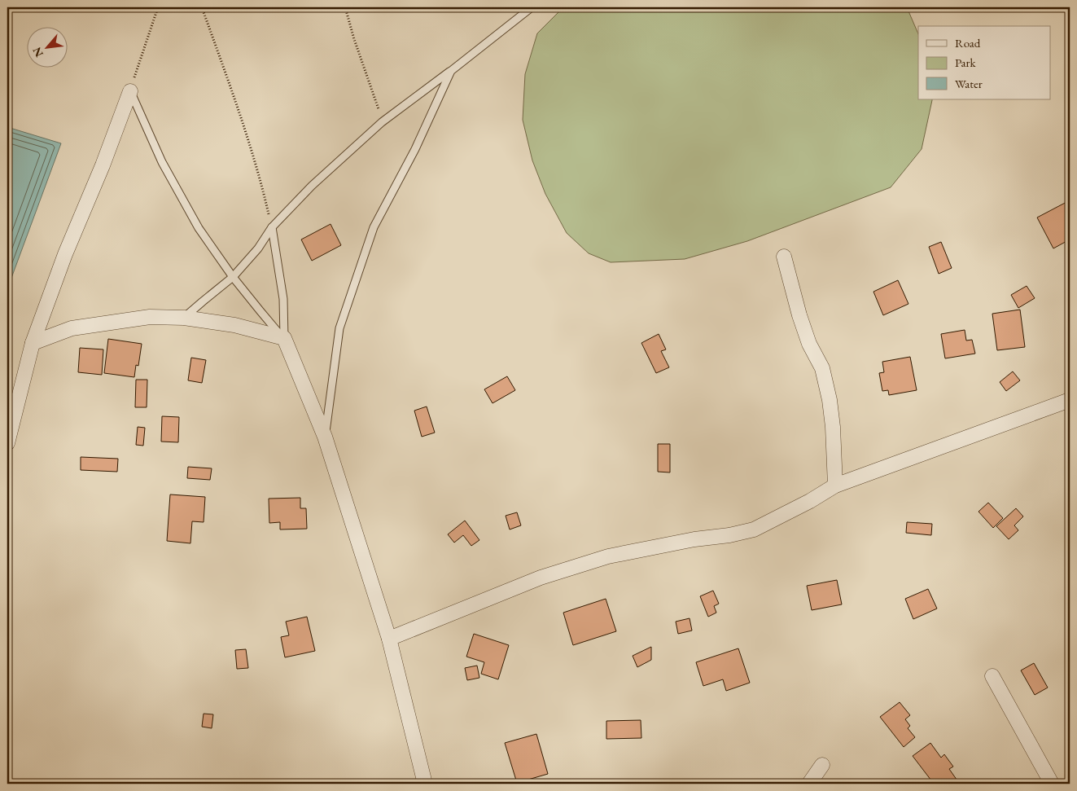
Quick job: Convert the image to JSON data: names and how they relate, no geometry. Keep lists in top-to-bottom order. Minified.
{"legend":["Road","Park","Water"],"north":"bottom left"}
